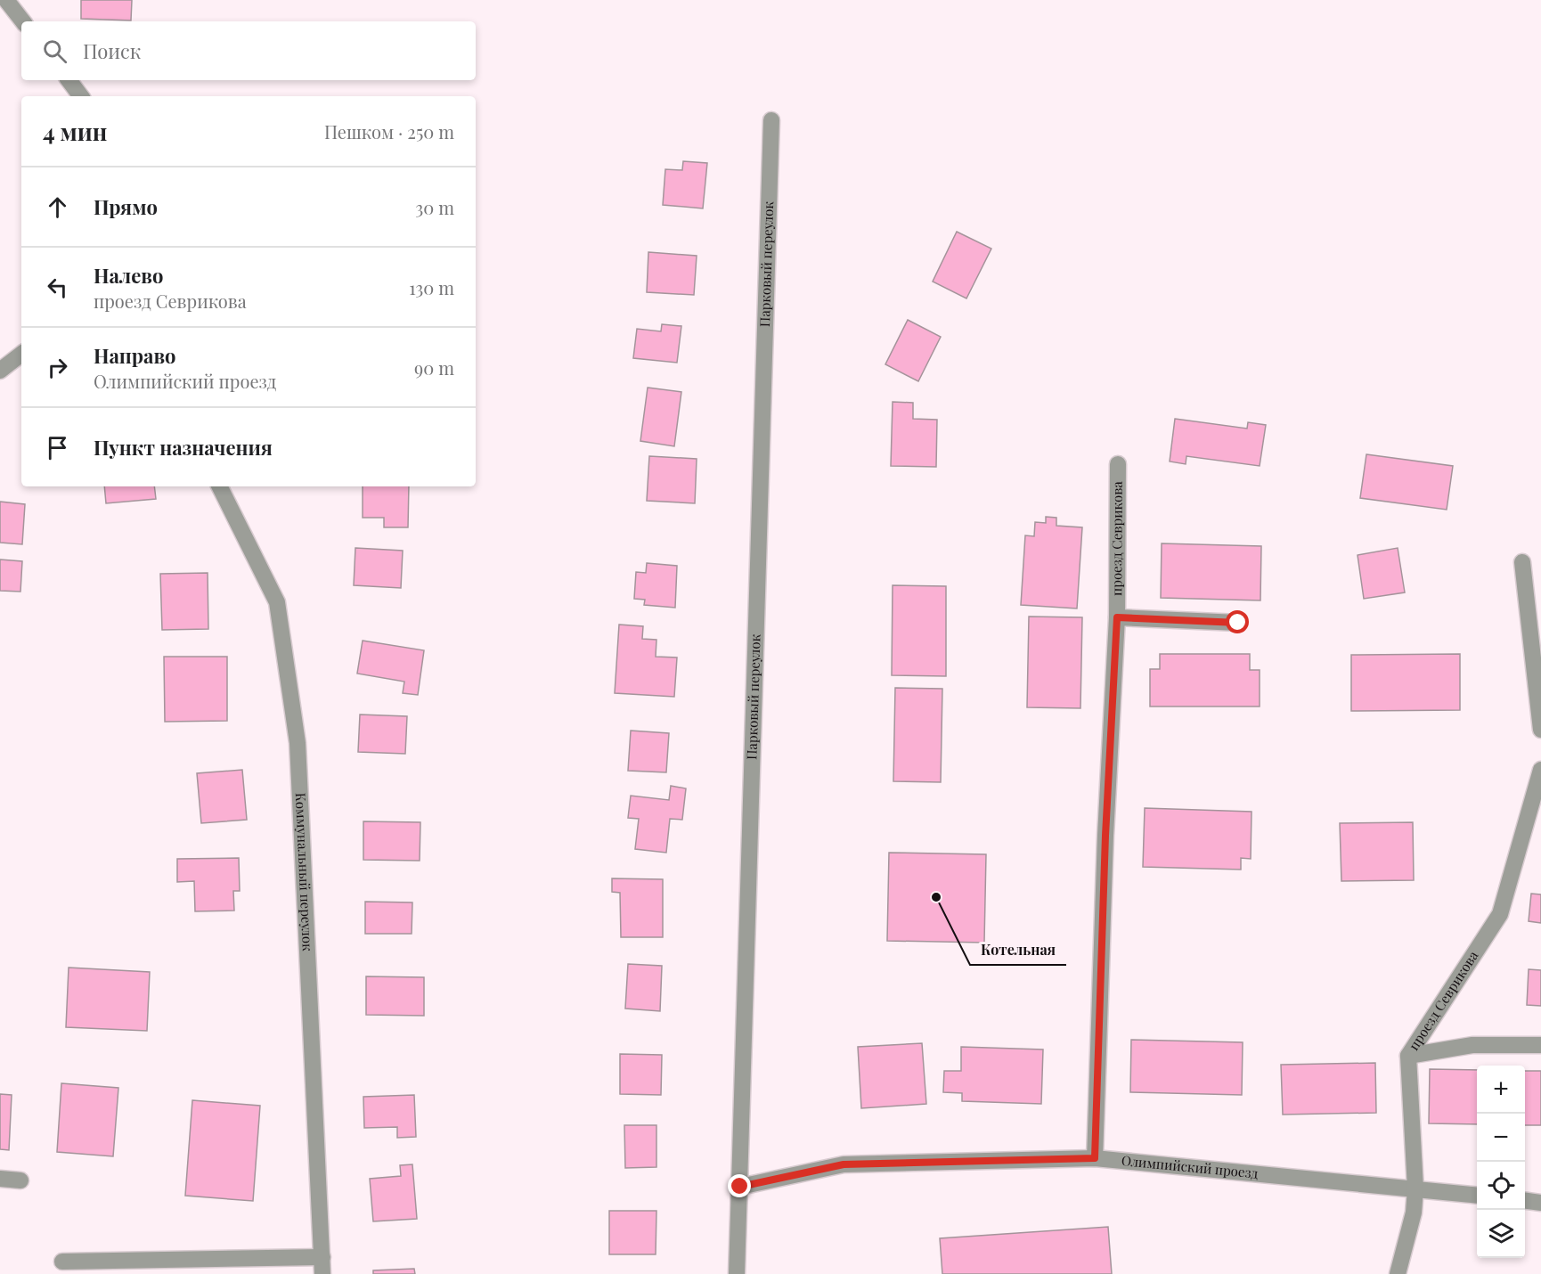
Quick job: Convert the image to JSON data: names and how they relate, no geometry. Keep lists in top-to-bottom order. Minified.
{"streets":{"street":["Парковый переулок","проезд Севрикова","Коммунальный переулок","Олимпийский проезд"]},"crossings":[["Парковый переулок","Олимпийский проезд"],["проезд Севрикова","Олимпийский проезд"]],"places":["Котельная"],"page":{"search":"Поиск","heading":["4 мин","Пешком · 250 m"],"list":[["Прямо","30 m"],["Налево","проезд Севрикова","130 m"],["Направо","Олимпийский проезд","90 m"],"Пункт назначения"],"map_buttons":["+","−"]}}
